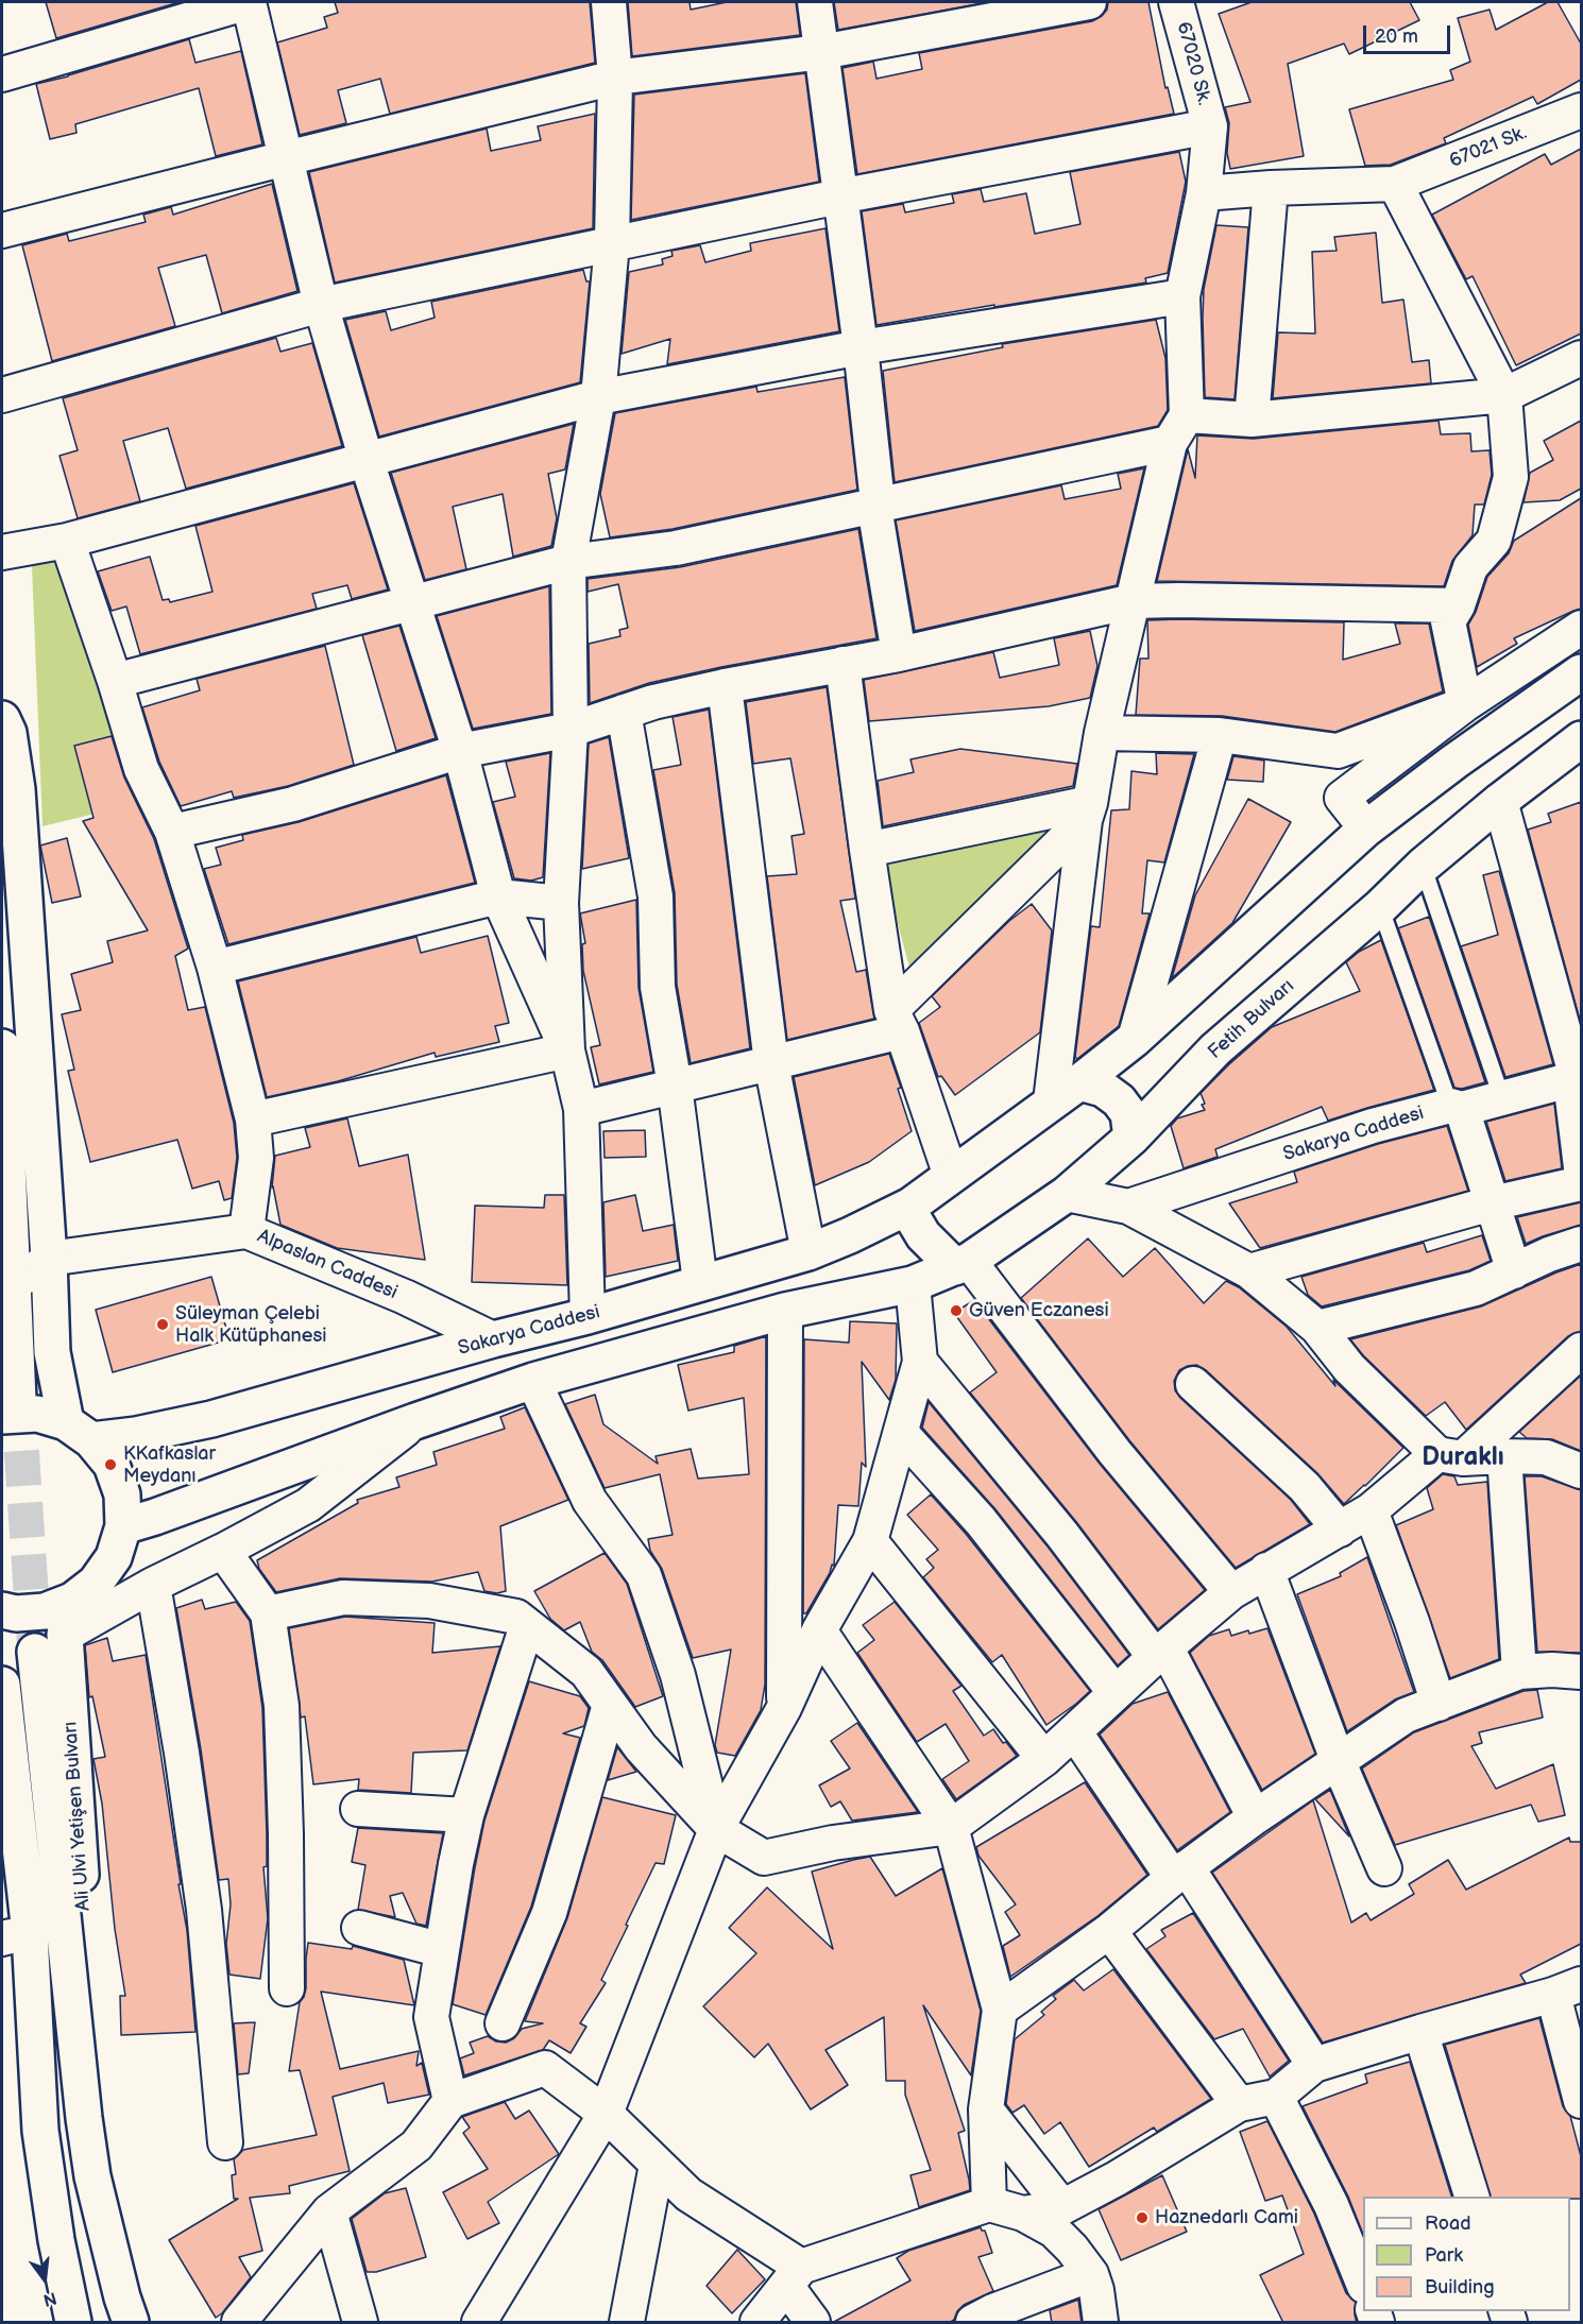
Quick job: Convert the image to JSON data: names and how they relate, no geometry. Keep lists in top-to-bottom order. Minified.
{"streets":{"main road":["Fetih Bulvarı","Sakarya Caddesi","Ali Ulvi Yetişen Bulvarı"],"street":["67020 Sk.","67021 Sk.","Alpaslan Caddesi"]},"crossings":[["Sakarya Caddesi","Alpaslan Caddesi"]],"districts":["Duraklı"],"places":["Güven Eczanesi","Süleyman Çelebi Halk Kütüphanesi","KKafkaslar Meydanı","Haznedarlı Cami"],"legend":["Road","Park","Building"],"scale_bar":"20 m","north":"bottom"}
